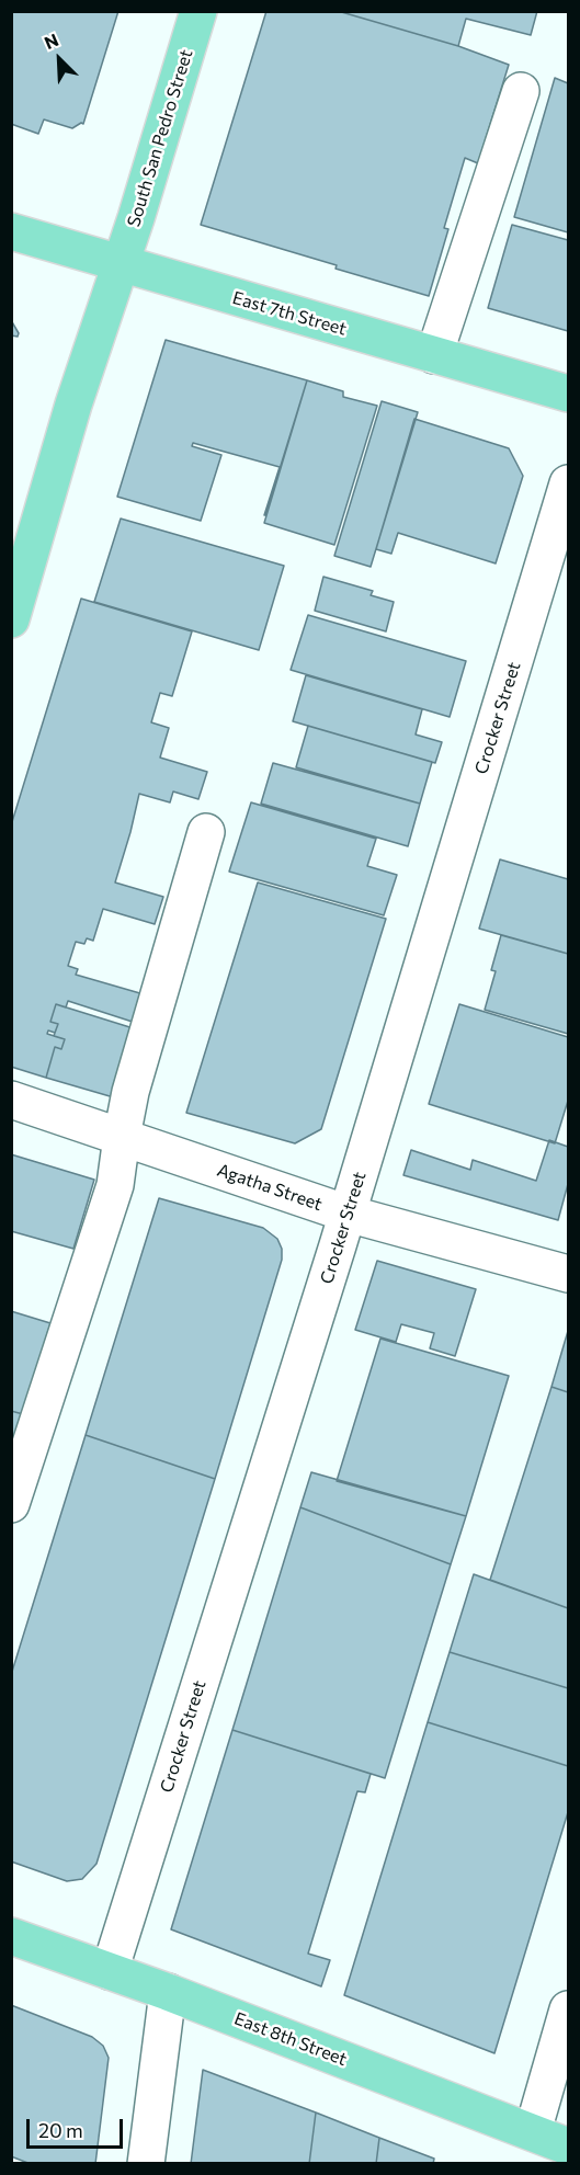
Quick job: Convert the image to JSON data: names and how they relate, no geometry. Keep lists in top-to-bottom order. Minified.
{"streets":{"main road":["South San Pedro Street","East 7th Street","East 8th Street"],"street":["Crocker Street","Agatha Street"]},"crossings":[["South San Pedro Street","East 7th Street"],["Crocker Street","Agatha Street"],["Crocker Street","East 8th Street"]],"scale_bar":"20 m","north":"top left"}
